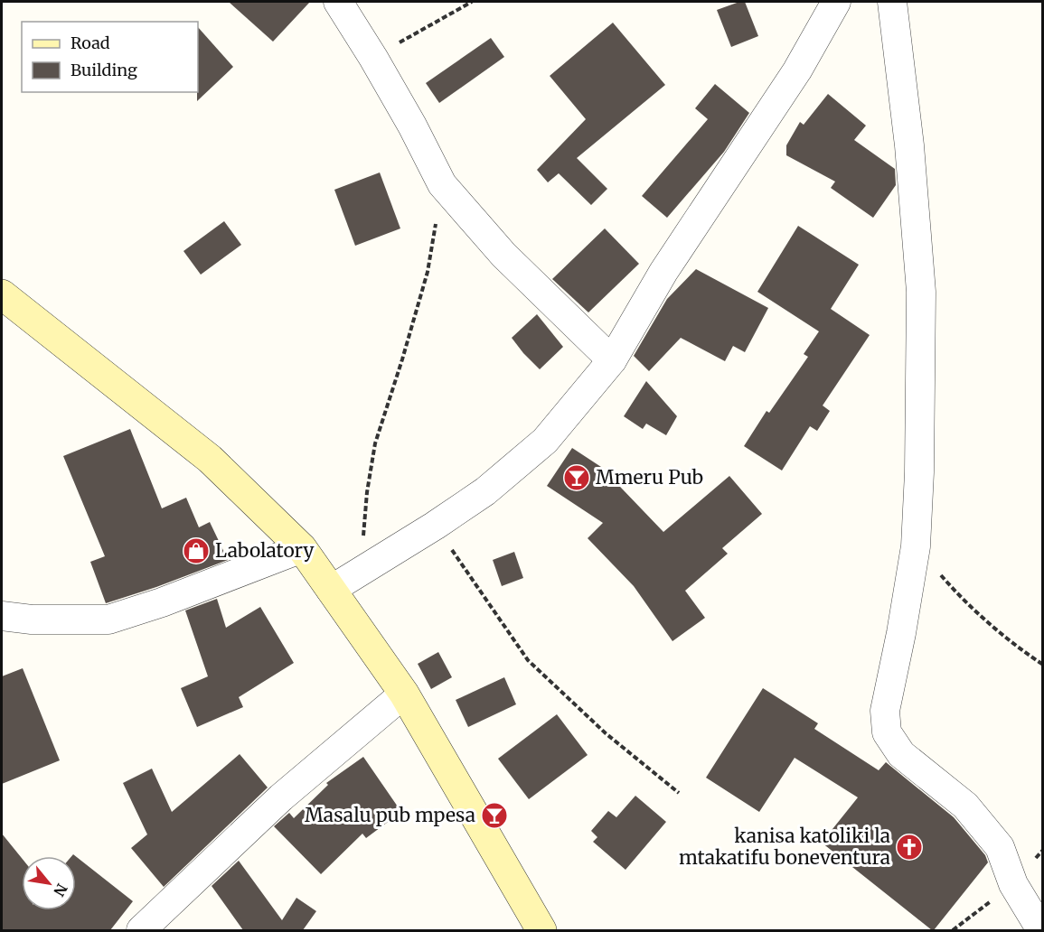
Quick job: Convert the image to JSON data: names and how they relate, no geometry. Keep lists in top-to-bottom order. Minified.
{"places":{"bar":["Mmeru Pub","Masalu pub mpesa"],"shop":["Labolatory"],"church":["kanisa katoliki la mtakatifu boneventura"]},"legend":["Road","Building"],"north":"bottom right"}
